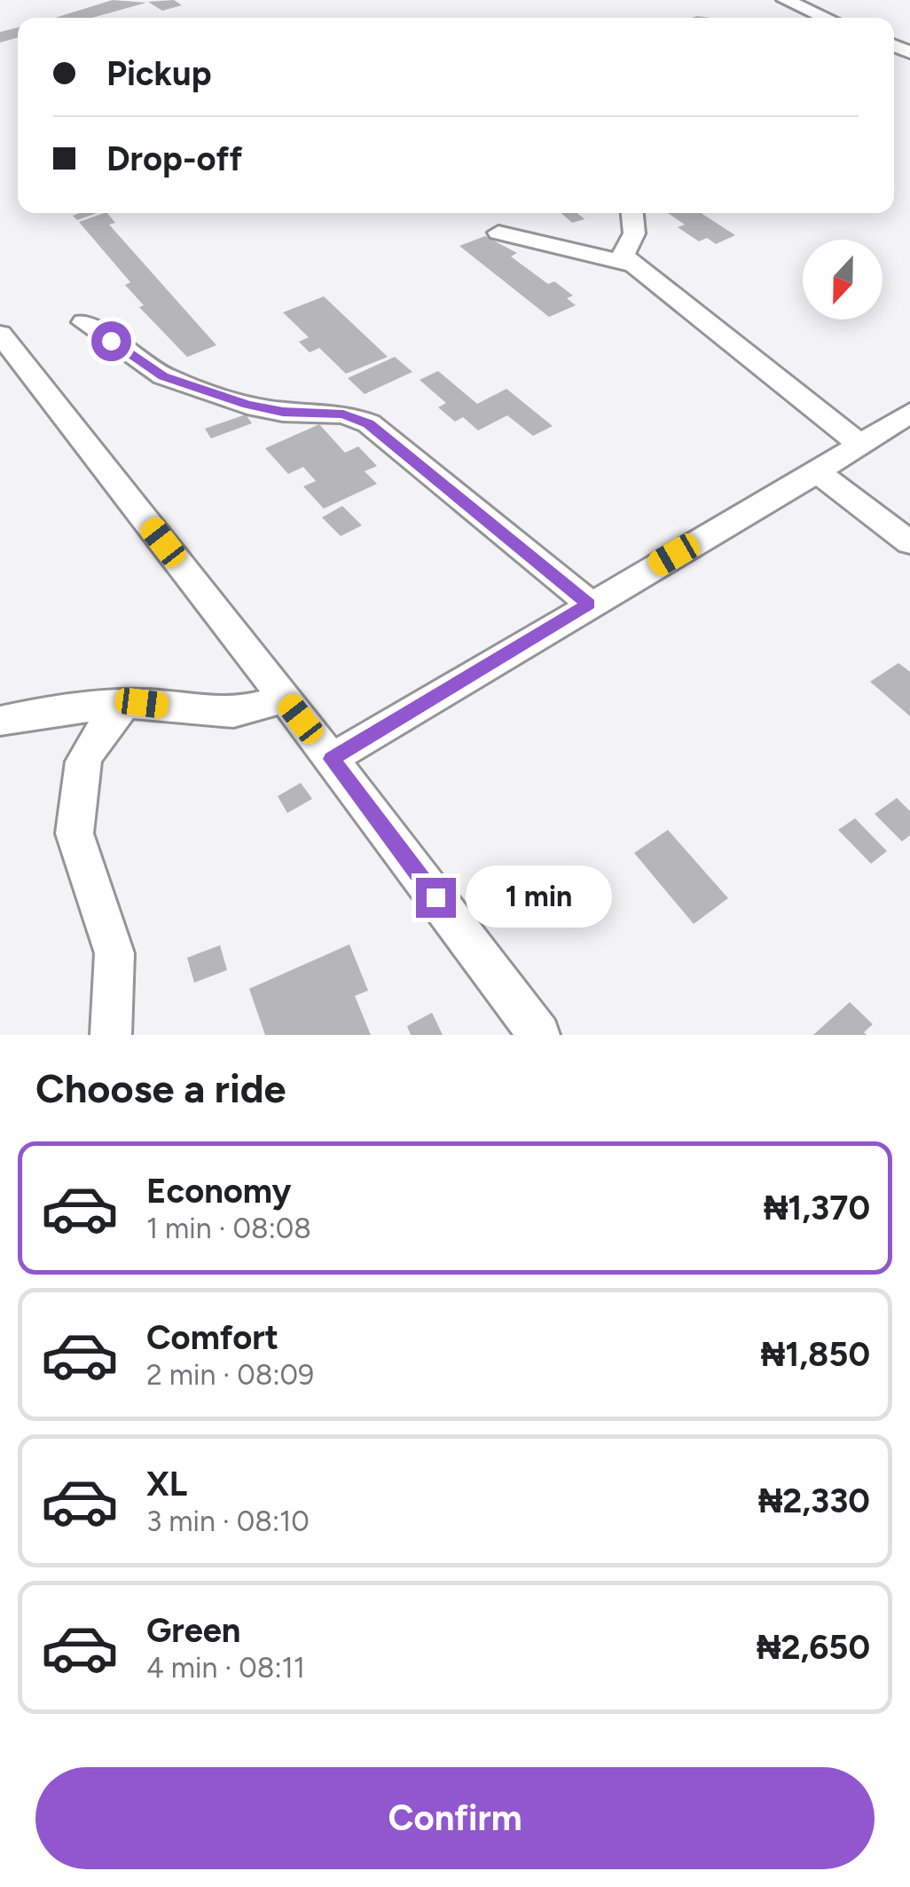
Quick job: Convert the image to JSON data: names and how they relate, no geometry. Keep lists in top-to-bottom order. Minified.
{"north":"bottom","page":{"banner":["Pickup","Drop-off"],"bubble":"1 min","heading":"Choose a ride","list":[{"name":"Economy","note":"1 min · 08:08","value":"₦1,370"},{"name":"Comfort","note":"2 min · 08:09","value":"₦1,850"},{"name":"XL","note":"3 min · 08:10","value":"₦2,330"},{"name":"Green","note":"4 min · 08:11","value":"₦2,650"}],"buttons":"Confirm"}}
